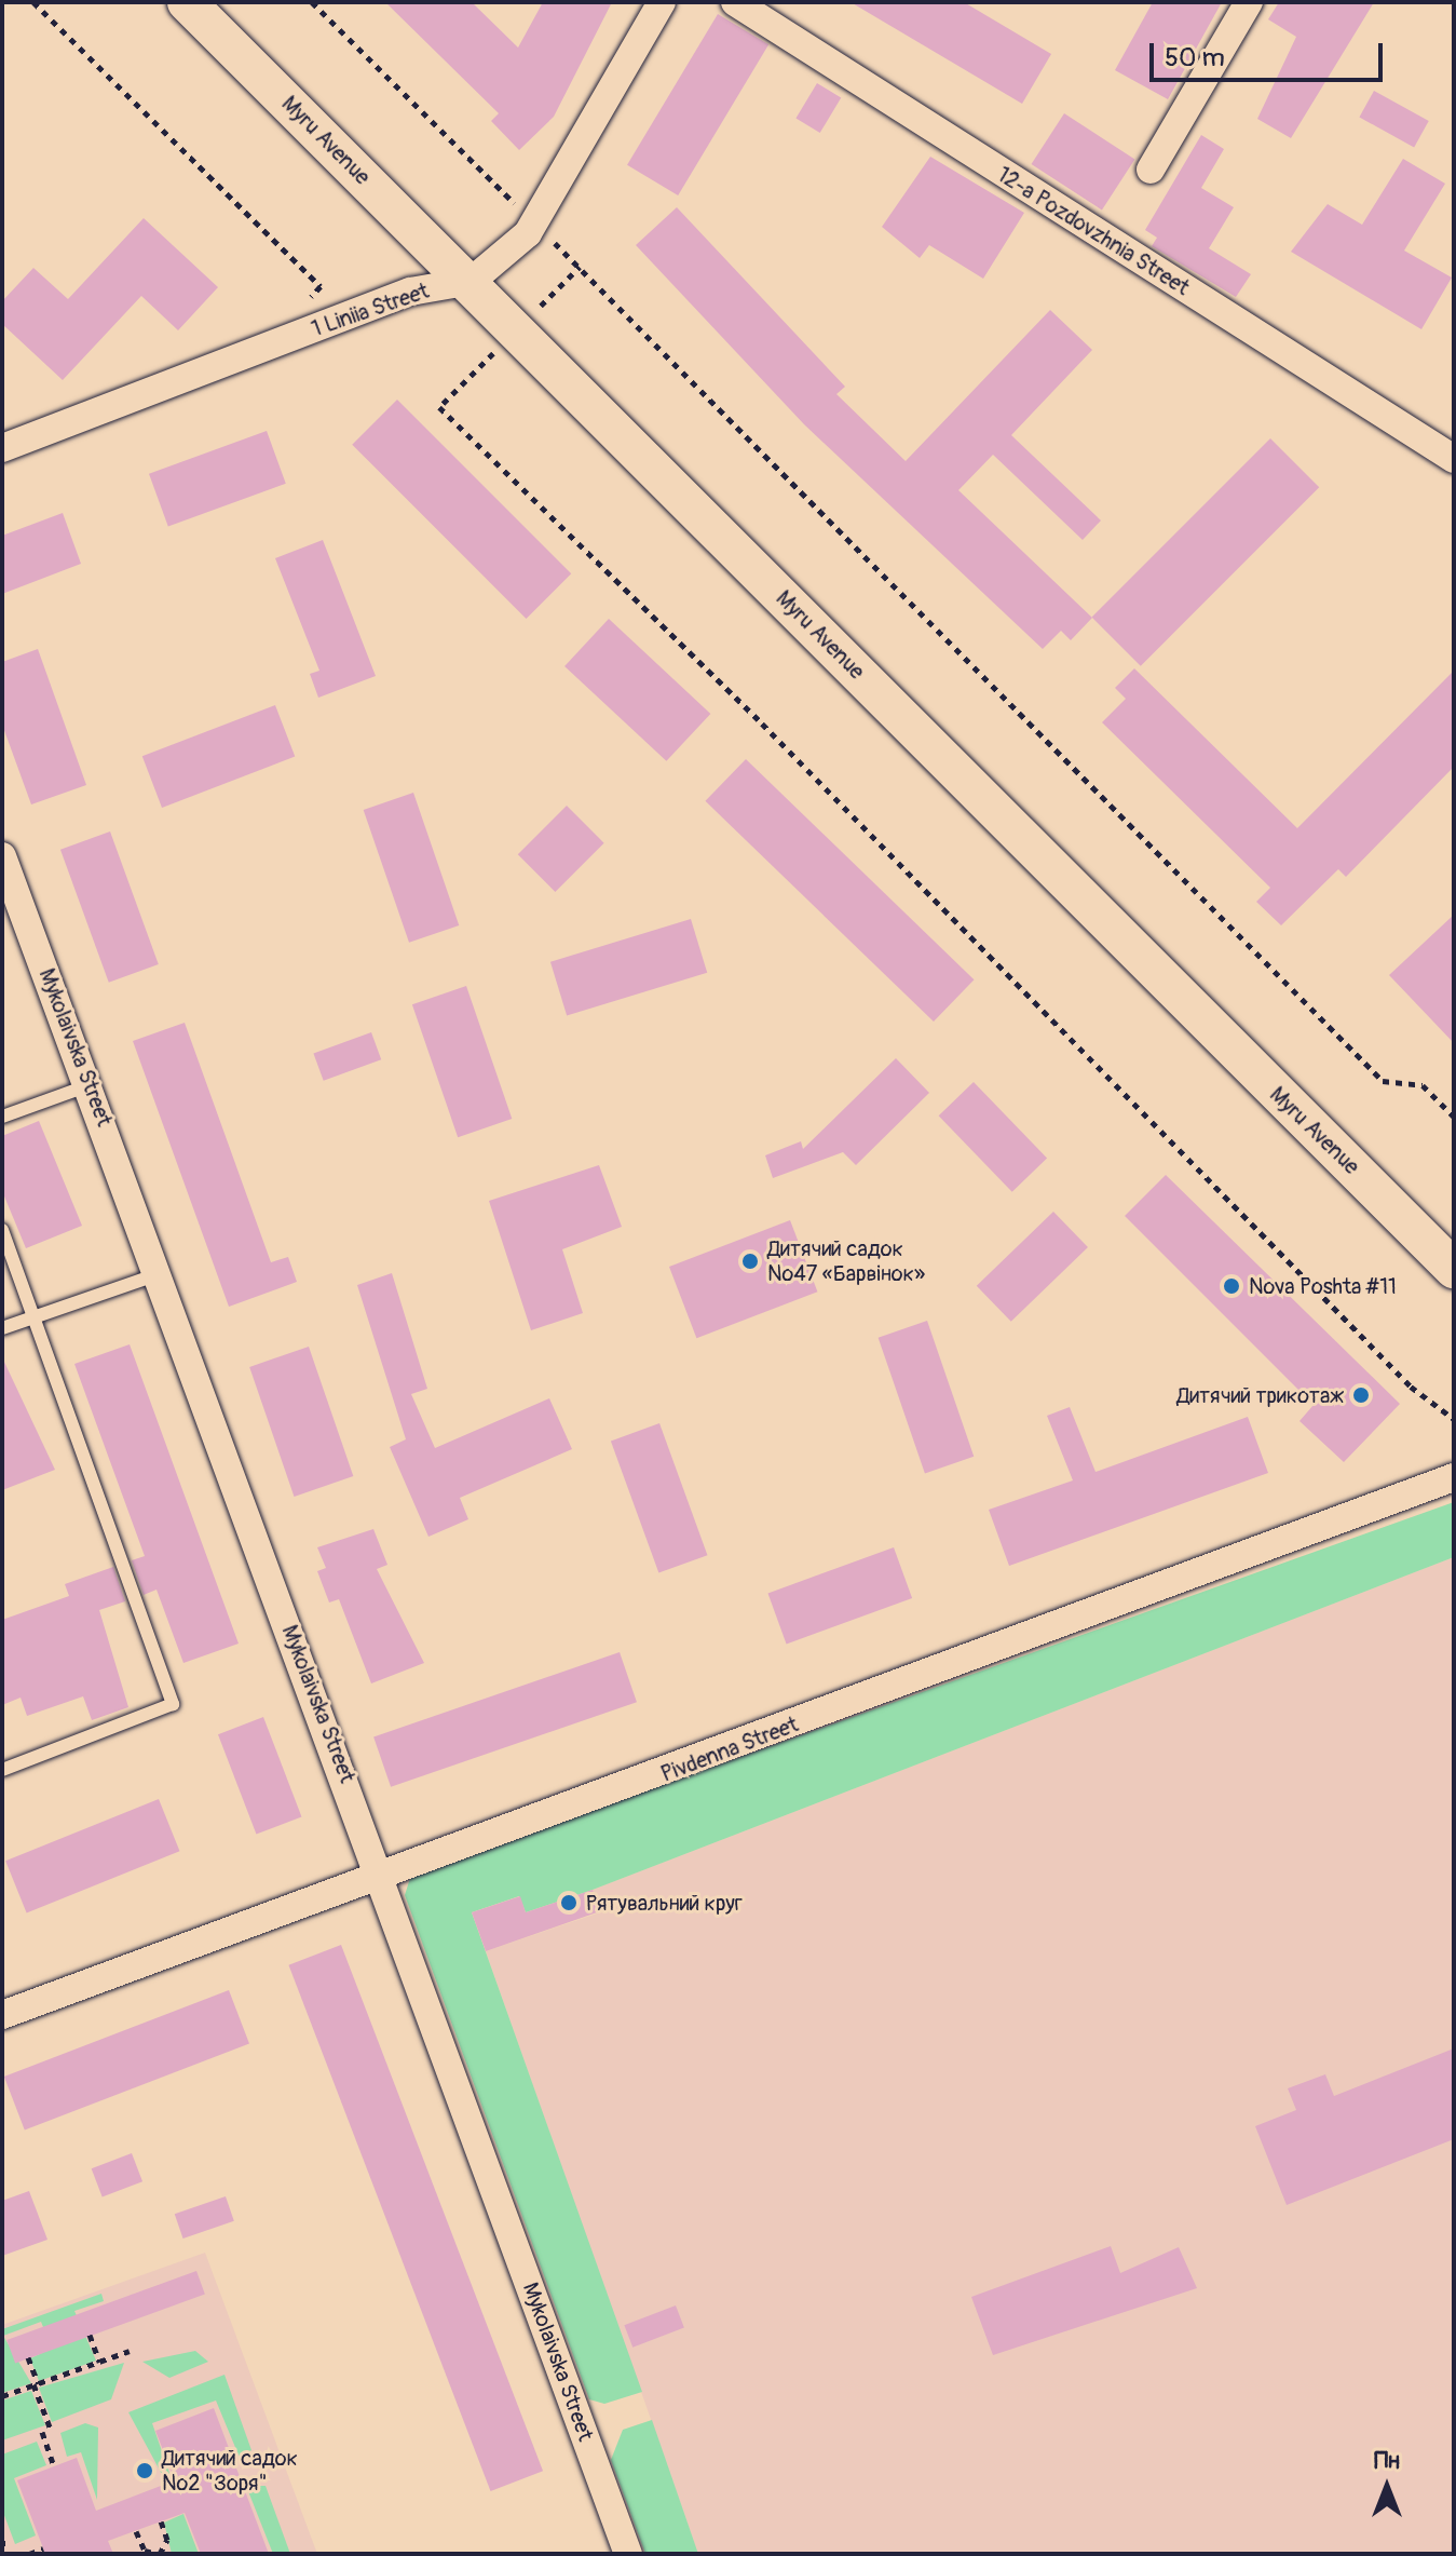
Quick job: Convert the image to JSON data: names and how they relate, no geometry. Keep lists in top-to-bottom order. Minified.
{"streets":{"main road":["Myru Avenue"],"street":["12-a Pozdovzhnia Street","1 Liniia Street","Mykolaivska Street","Pivdenna Street"]},"crossings":[["Myru Avenue","1 Liniia Street"],["Mykolaivska Street","Pivdenna Street"]],"places":["Дитячий садок №47 «Барвінок»","Nova Poshta #11","Дитячий трикотаж","Рятувальний круг","Дитячий садок №2 \"Зоря\""],"scale_bar":"50 m","north":"top"}
